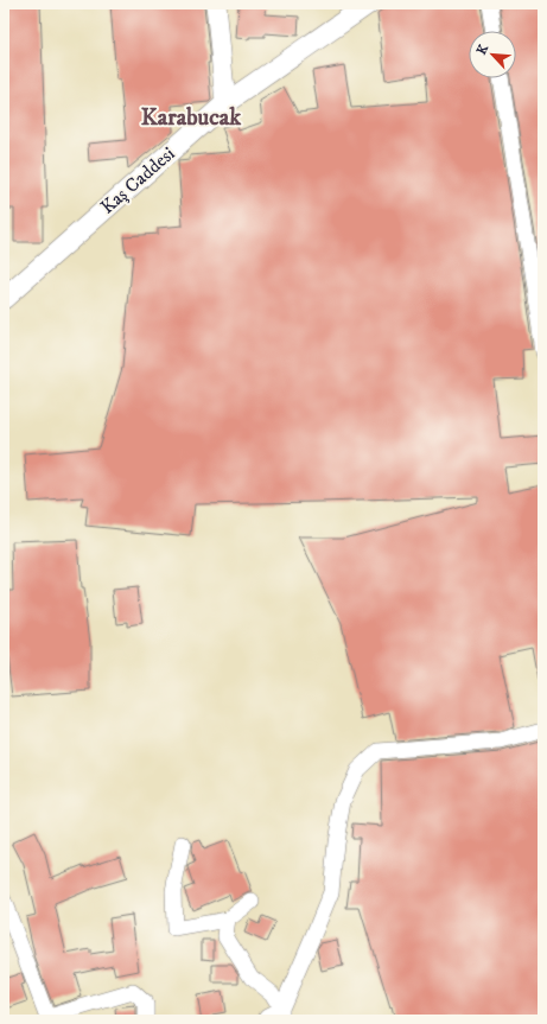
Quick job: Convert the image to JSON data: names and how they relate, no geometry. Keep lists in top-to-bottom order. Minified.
{"streets":{"street":["Kaş Caddesi"]},"districts":["Karabucak"],"north":"top left"}
